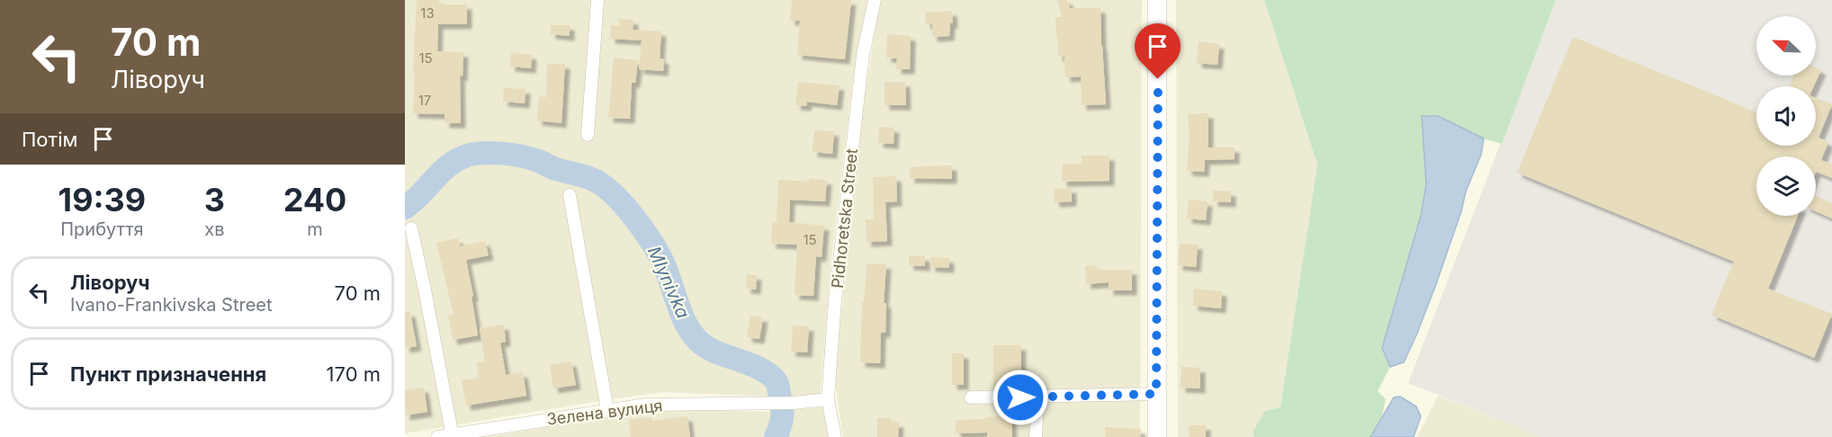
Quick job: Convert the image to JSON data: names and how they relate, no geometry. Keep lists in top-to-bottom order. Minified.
{"streets":{"street":["Pidhoretska Street","Зелена вулиця"]},"crossings":[["Pidhoretska Street","Зелена вулиця"]],"water":["Mlynivka"],"house_numbers":["13","15","17","15"],"north":"top left","page":{"turn":["70 m","Ліворуч"],"then":"Потім","eta":["19:39","Прибуття","3","хв","240","m"],"list":[{"name":"Ліворуч","note":"Ivano-Frankivska Street","value":"70 m"},{"name":"Пункт призначення","value":"170 m"}]}}
